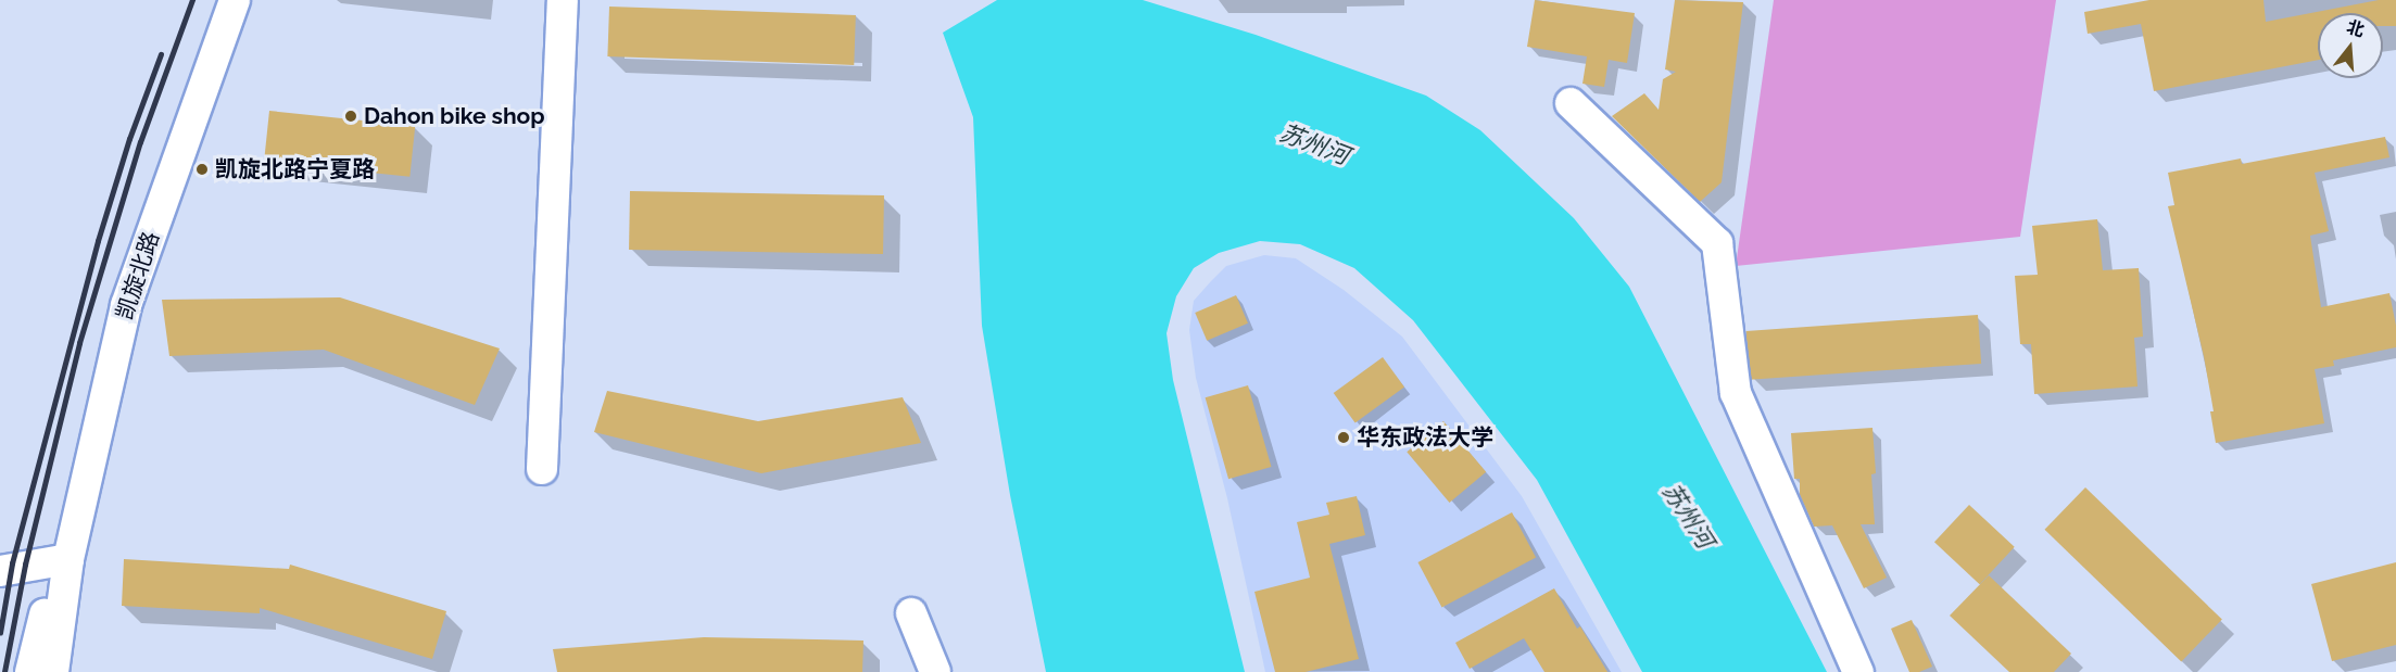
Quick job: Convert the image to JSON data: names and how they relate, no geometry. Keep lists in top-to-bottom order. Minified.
{"streets":{"street":["凯旋北路"]},"water":["苏州河"],"places":["Dahon bike shop","凯旋北路宁夏路","华东政法大学"],"north":"top"}
